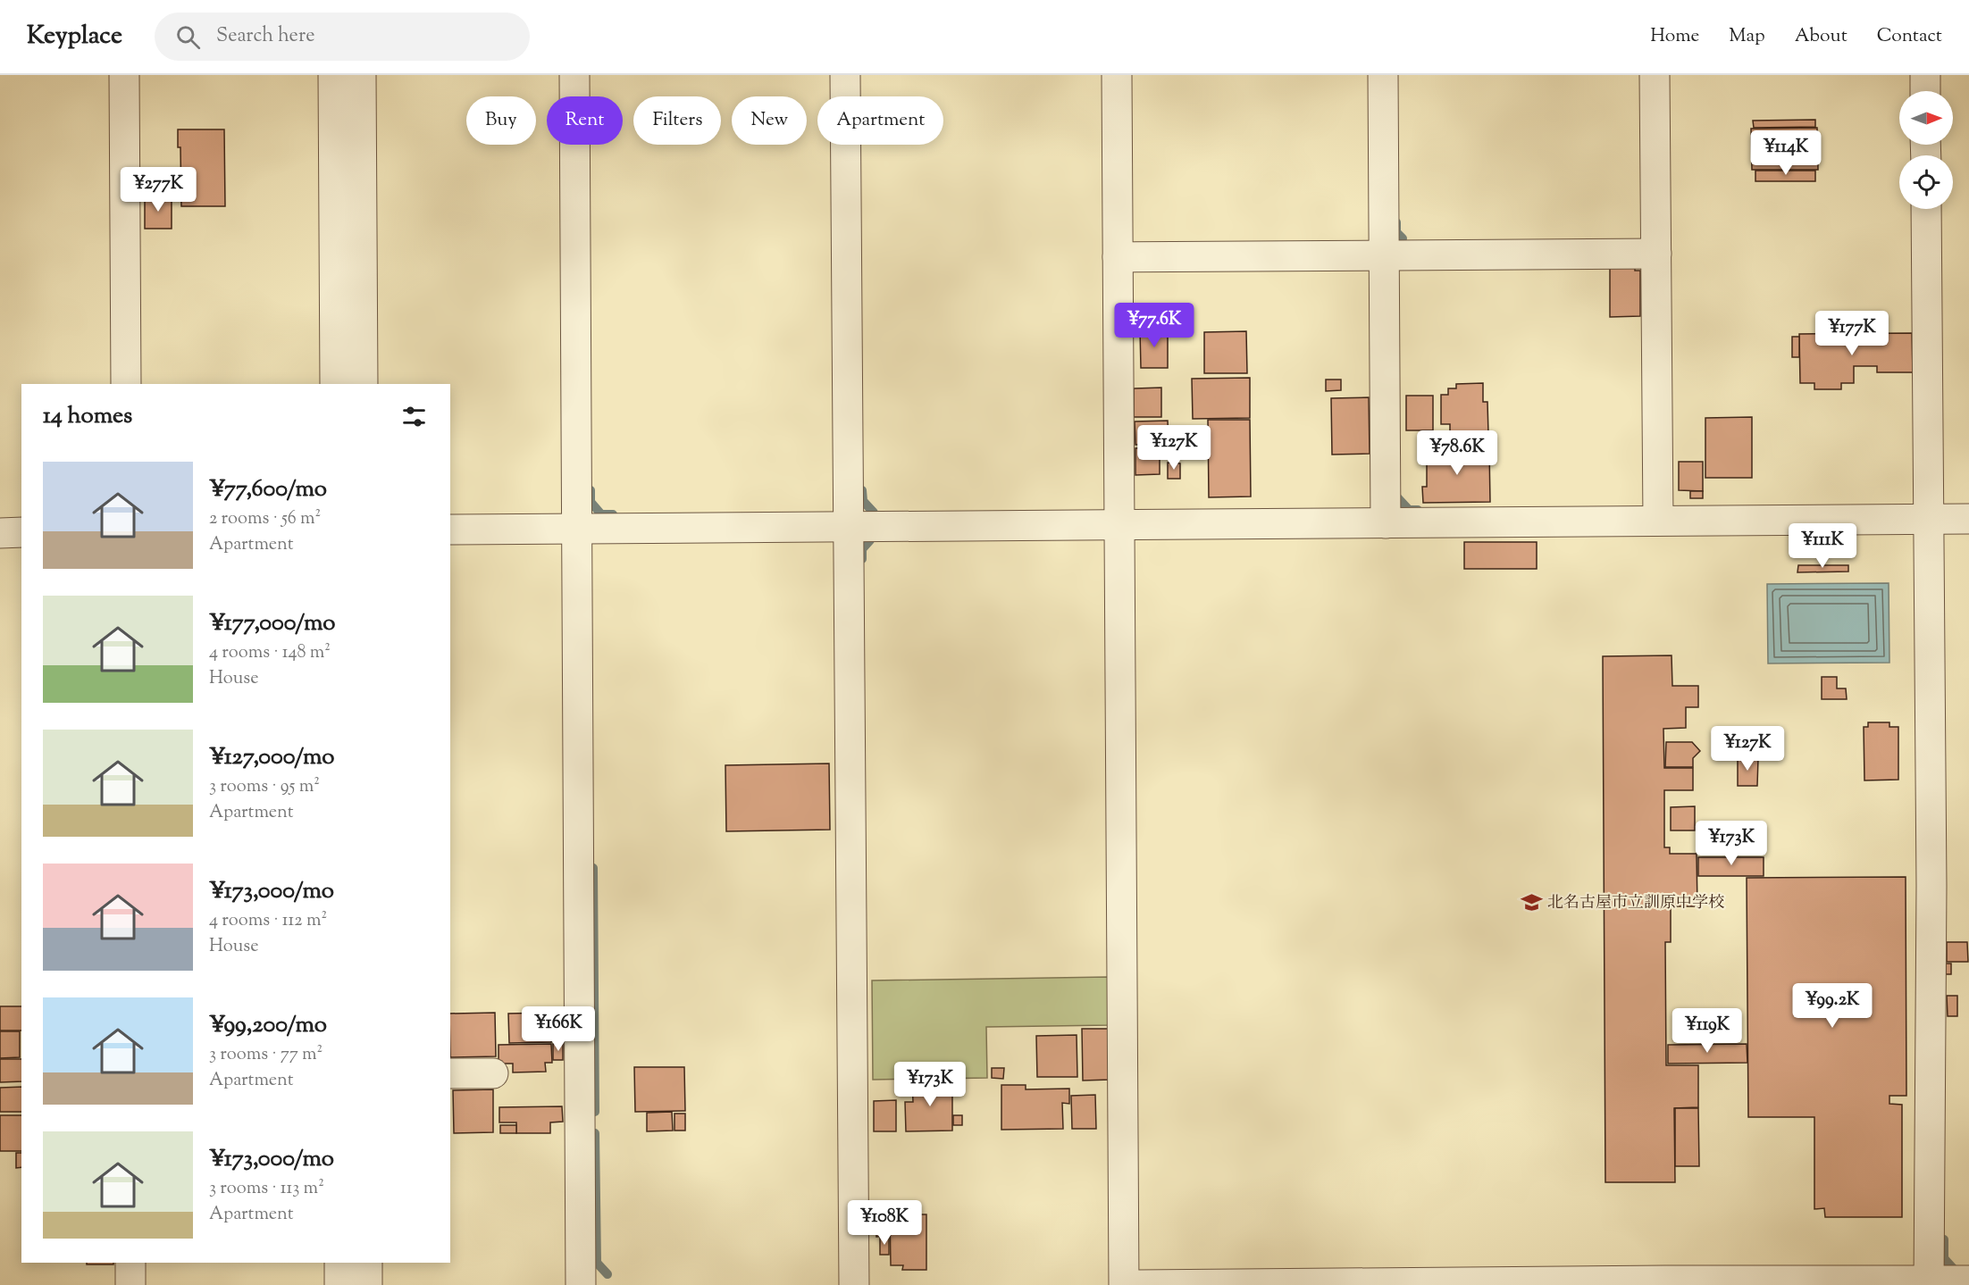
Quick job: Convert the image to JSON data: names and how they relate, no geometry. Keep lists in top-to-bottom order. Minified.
{"places":{"school or university":["北名古屋市立訓原中学校"]},"north":"right","page":{"header":"Keyplace","search":"Search here","nav":["Home","Map","About","Contact"],"chip":["Buy","Rent","Filters","New","Apartment"],"price":["¥114K","¥277K","¥77.6K","¥177K","¥127K","¥78.6K","¥111K","¥127K","¥173K","¥99.2K","¥166K","¥119K","¥173K","¥108K"],"heading":"14 homes","list":[{"name":"¥77,600/mo","note":"2 rooms · 56 m² · Apartment"},{"name":"¥177,000/mo","note":"4 rooms · 148 m² · House"},{"name":"¥127,000/mo","note":"3 rooms · 95 m² · Apartment"},{"name":"¥173,000/mo","note":"4 rooms · 112 m² · House"},{"name":"¥99,200/mo","note":"3 rooms · 77 m² · Apartment"},{"name":"¥173,000/mo","note":"3 rooms · 113 m² · Apartment"}]}}
